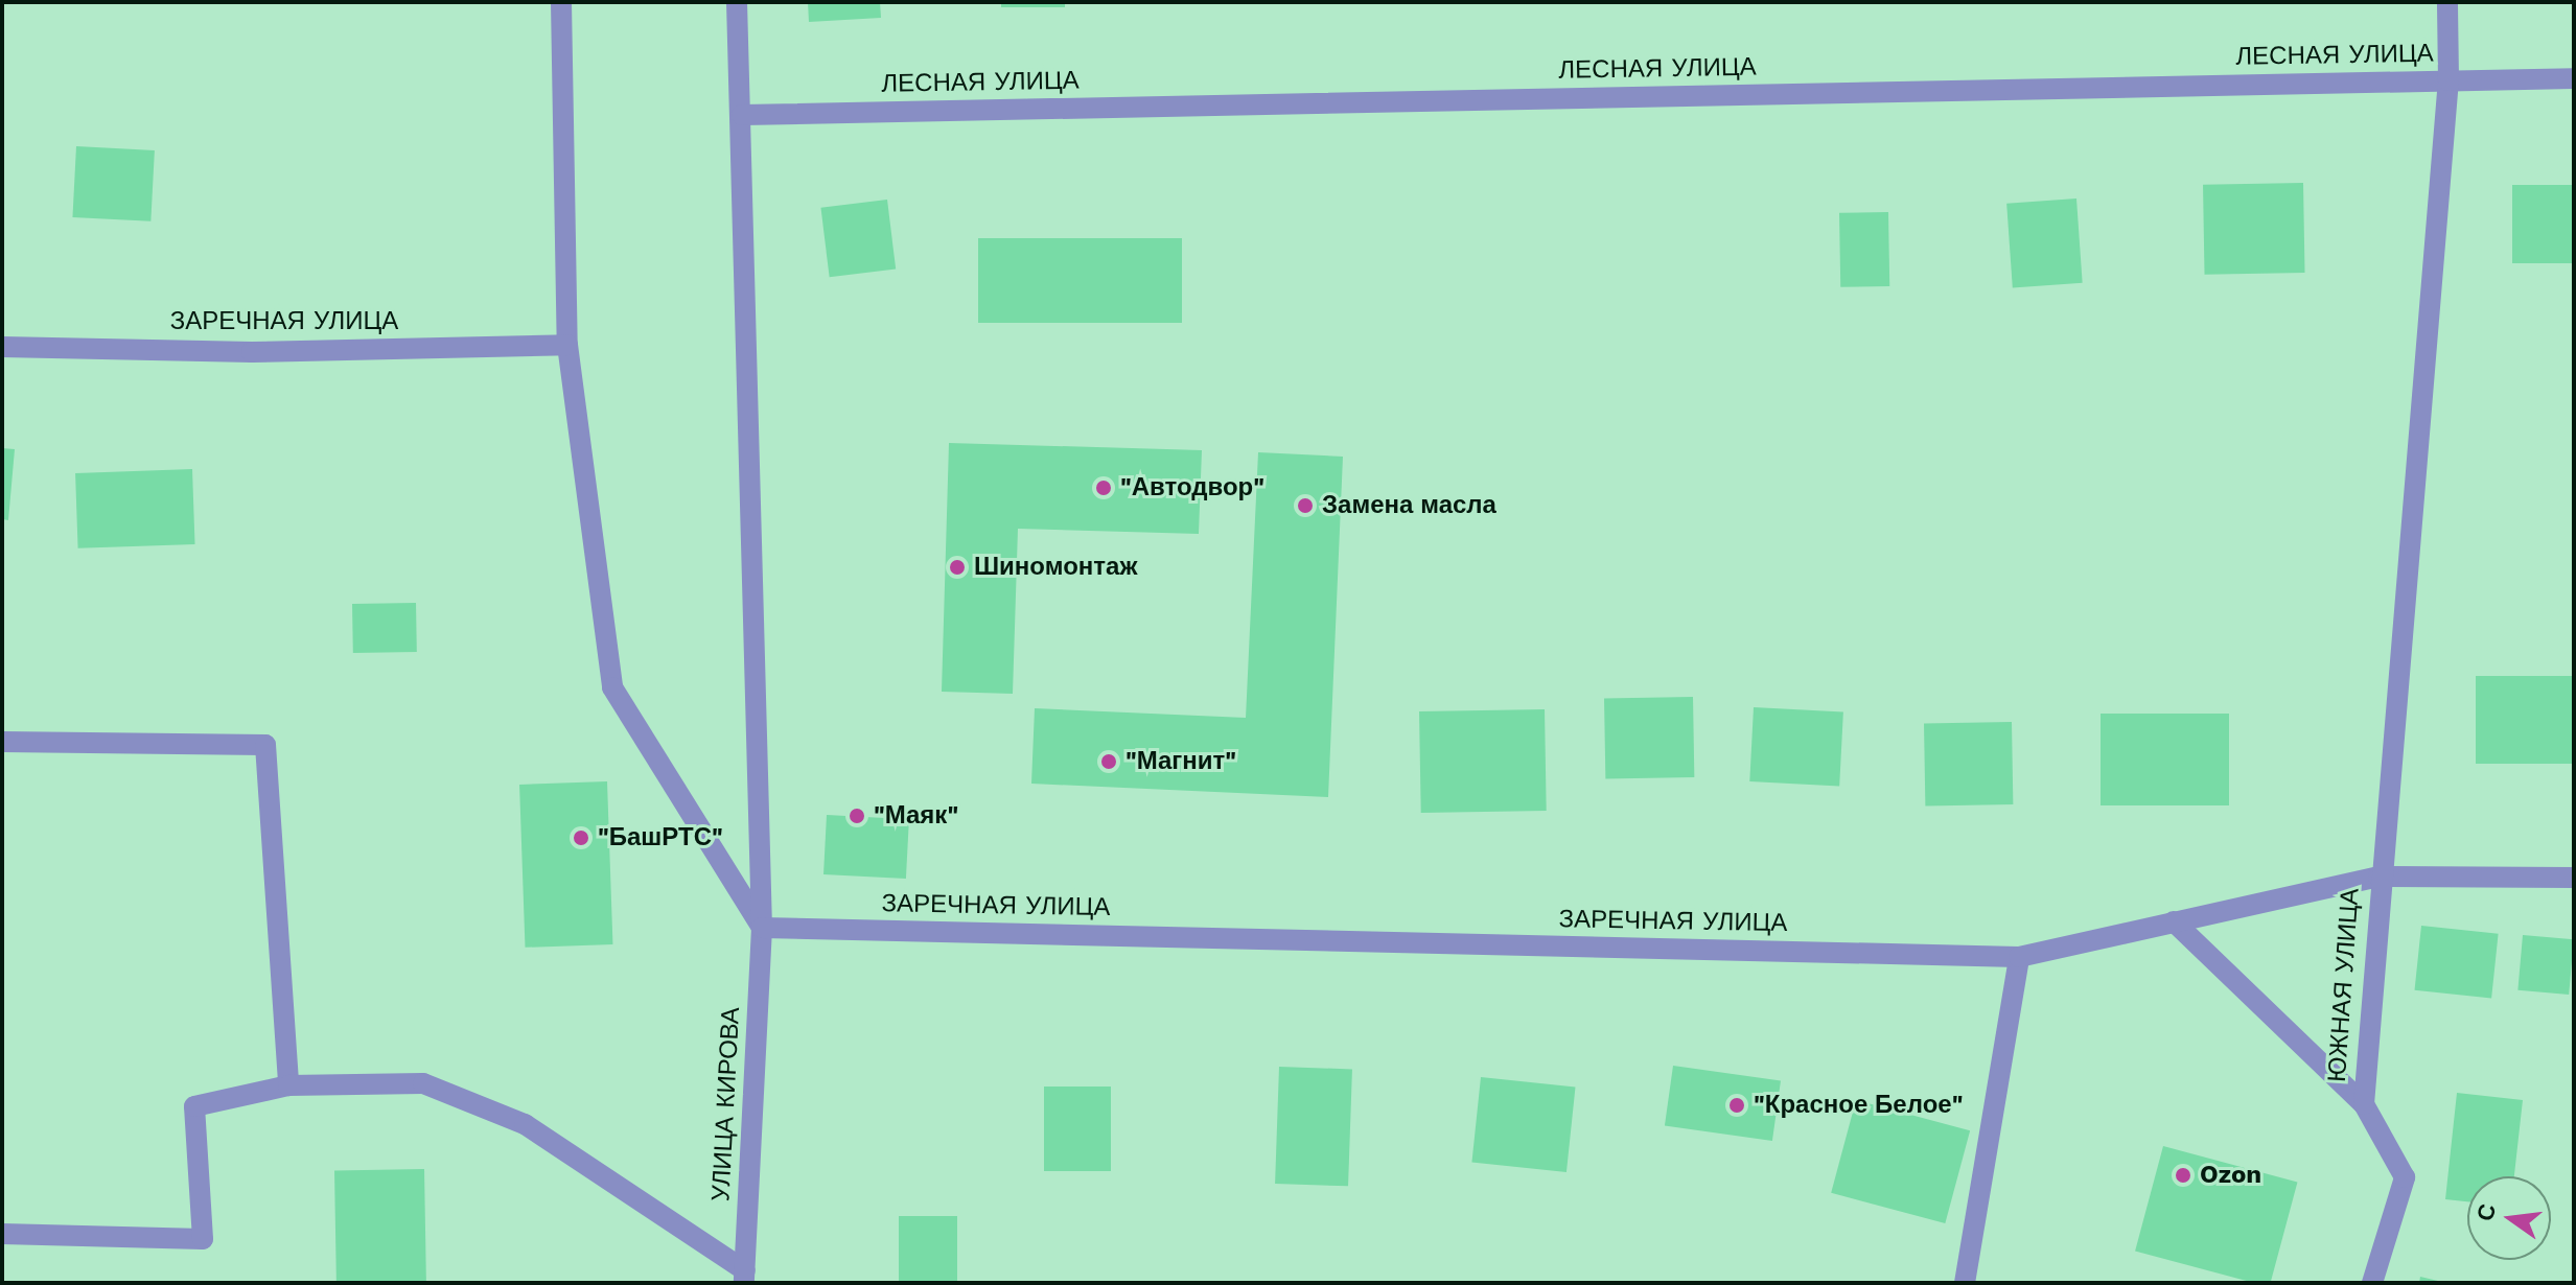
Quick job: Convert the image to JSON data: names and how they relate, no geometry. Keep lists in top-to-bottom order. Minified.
{"streets":{"street":["ЛЕСНАЯ УЛИЦА","ЗАРЕЧНАЯ УЛИЦА","ЮЖНАЯ УЛИЦА","УЛИЦА КИРОВА"]},"crossings":[["ЛЕСНАЯ УЛИЦА","ЮЖНАЯ УЛИЦА"],["ЛЕСНАЯ УЛИЦА","УЛИЦА КИРОВА"],["ЗАРЕЧНАЯ УЛИЦА","ЮЖНАЯ УЛИЦА"],["ЗАРЕЧНАЯ УЛИЦА","УЛИЦА КИРОВА"]],"places":["\"Автодвор\"","Замена масла","Шиномонтаж","\"Магнит\"","\"Маяк\"","\"БашРТС\"","\"Красное Белое\"","Ozon"],"north":"left"}
